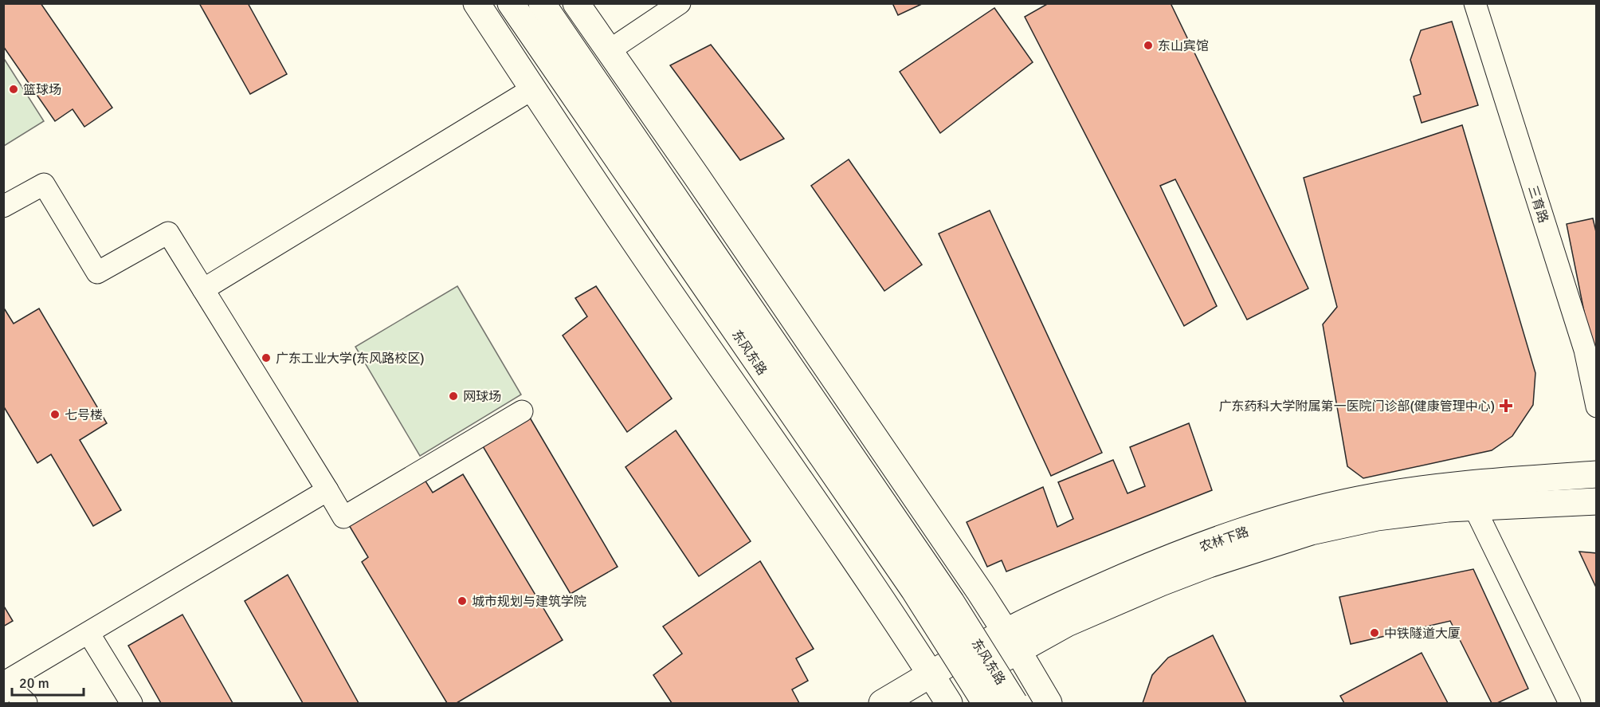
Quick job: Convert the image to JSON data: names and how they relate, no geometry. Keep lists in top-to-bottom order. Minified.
{"streets":{"main road":["东风东路","农林下路"],"street":["三育路"]},"places":{"other":["东山宾馆","篮球场","广东工业大学(东风路校区)","网球场","七号楼","城市规划与建筑学院","中铁隧道大厦"],"health":["广东药科大学附属第一医院门诊部(健康管理中心)"]},"scale_bar":"20 m"}
